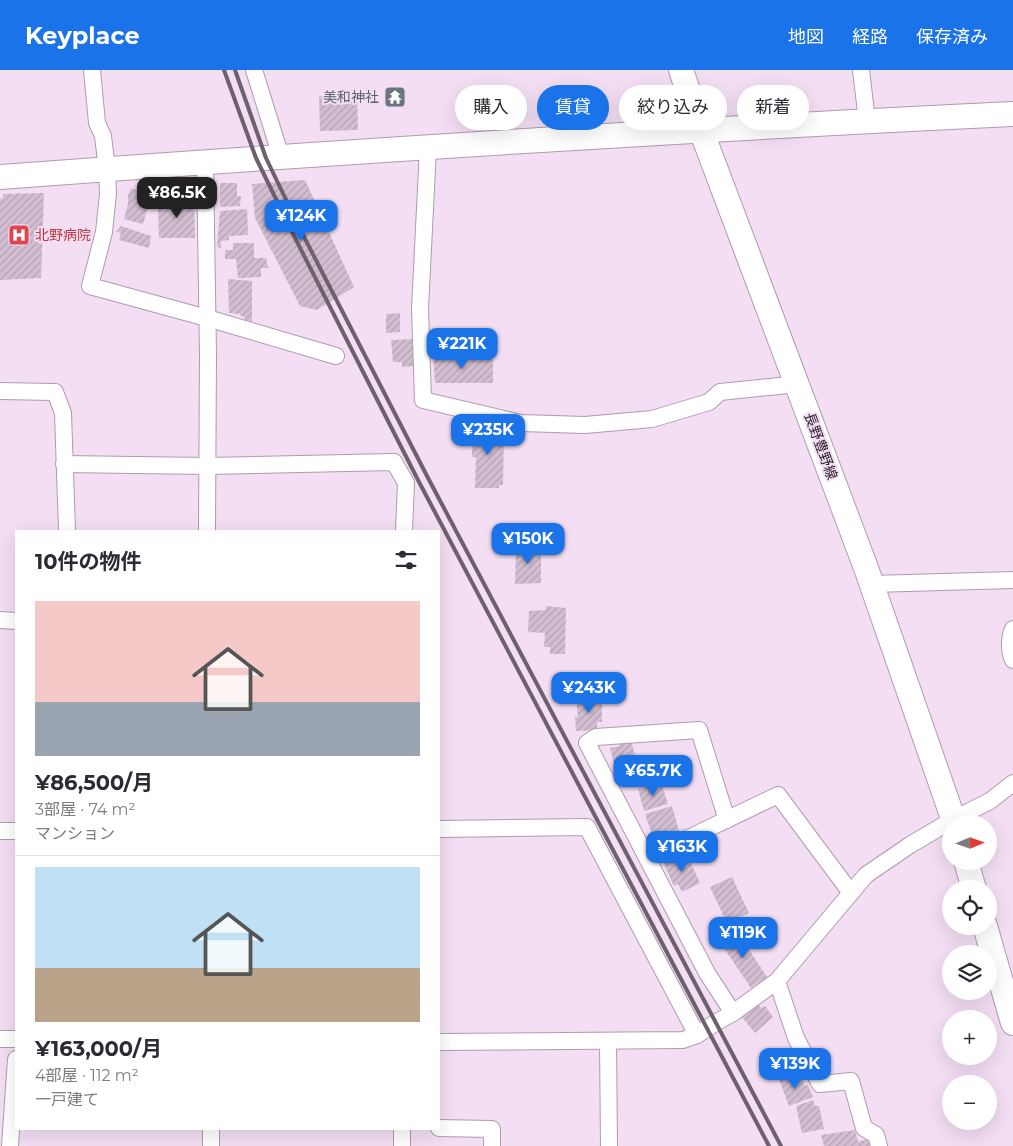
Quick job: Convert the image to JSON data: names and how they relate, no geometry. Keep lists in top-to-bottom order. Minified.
{"streets":{"street":["長野豊野線"]},"places":{"temple":["美和神社"],"hospital":["北野病院"]},"north":"right","page":{"header":"Keyplace","nav":["地図","経路","保存済み"],"chip":["購入","賃貸","絞り込み","新着"],"price":["¥86.5K","¥124K","¥221K","¥235K","¥150K","¥243K","¥65.7K","¥163K","¥119K","¥139K"],"heading":"10件の物件","list":[{"name":"¥86,500/月","note":"3部屋 · 74 m² · マンション"},{"name":"¥163,000/月","note":"4部屋 · 112 m² · 一戸建て"}],"map_buttons":["+","−"]}}
